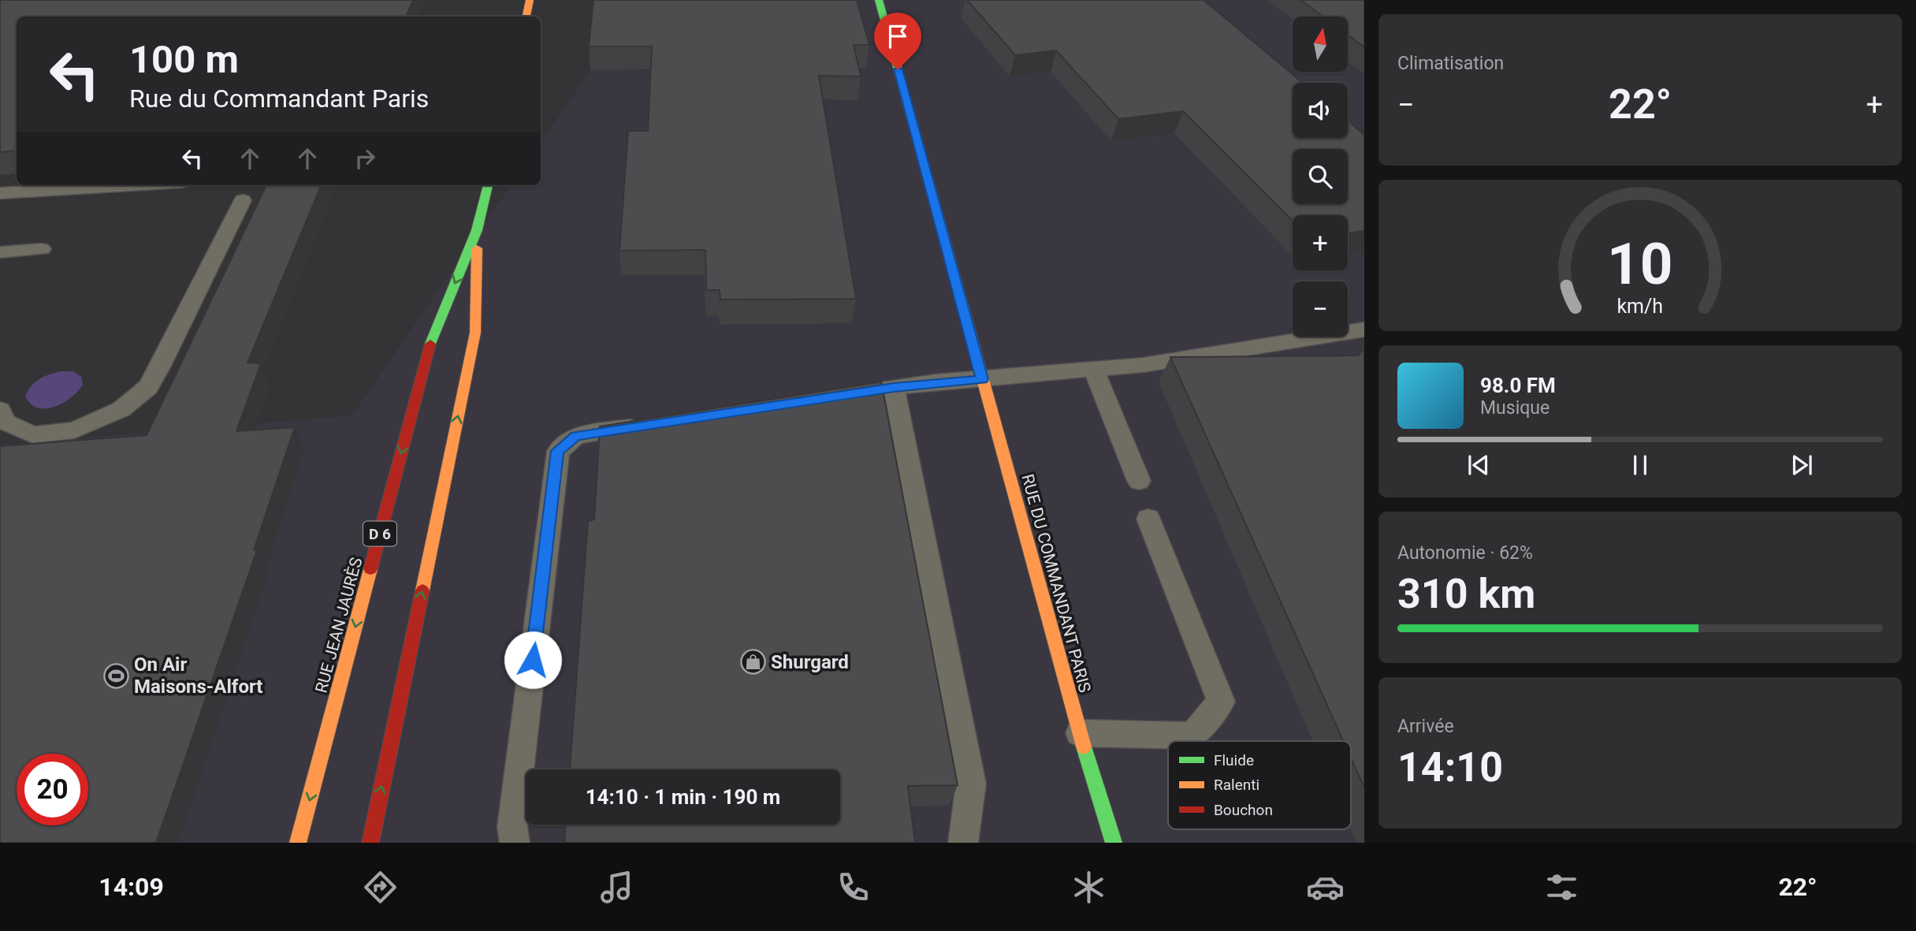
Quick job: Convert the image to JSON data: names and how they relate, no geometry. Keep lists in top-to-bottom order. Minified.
{"streets":{"main road":["D 6","RUE DU COMMANDANT PARIS","RUE JEAN JAURÈS"]},"places":{"shop":["Shurgard"],"sports":["On Air Maisons-Alfort"]},"legend":["Fluide","Ralenti","Bouchon"],"north":"top","page":{"tile":["Climatisation",["Autonomie · 62%","310 km"],["Arrivée","14:10"]],"map_buttons":["+","−"],"turn":["100 m","Rue du Commandant Paris"],"heat":["−","22°","+"],"song":["98.0 FM","Musique"],"limit":"20","trip":"14:10 · 1 min · 190 m","tabs":["14:09","22°"],"gauge":["10","km/h"]}}
